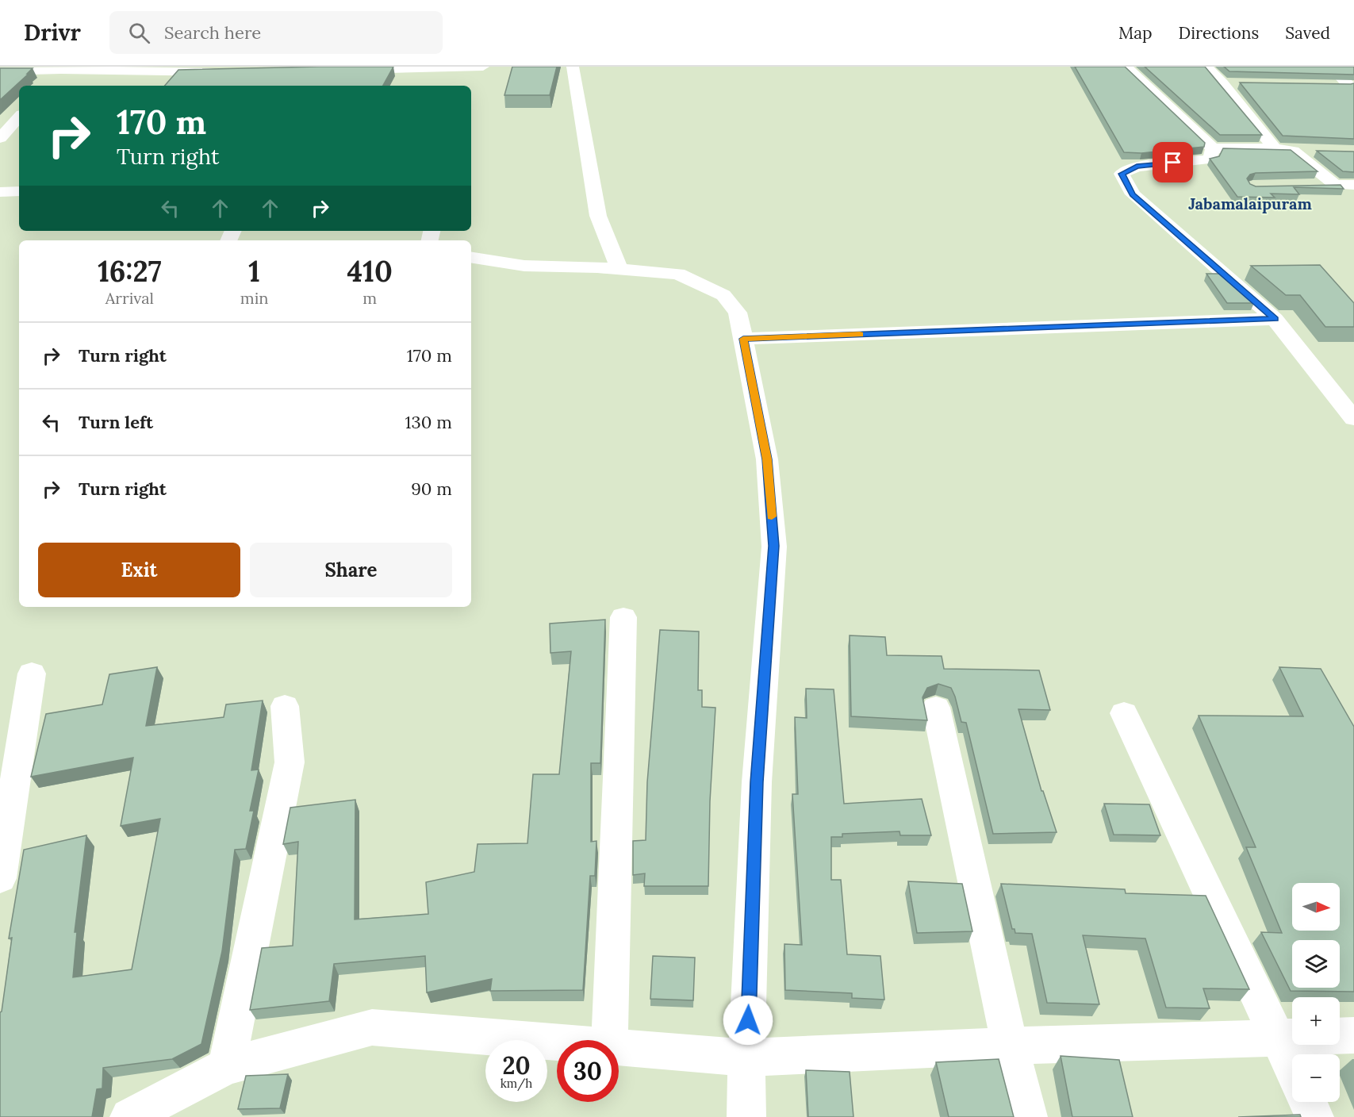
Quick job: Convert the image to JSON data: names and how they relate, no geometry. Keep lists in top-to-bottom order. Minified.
{"districts":["Jabamalaipuram"],"north":"right","page":{"header":"Drivr","search":"Search here","nav":["Map","Directions","Saved"],"turn":["170 m","Turn right"],"eta":["16:27","Arrival","1","min","410","m"],"list":[{"name":"Turn right","value":"170 m"},{"name":"Turn left","value":"130 m"},{"name":"Turn right","value":"90 m"}],"buttons":["Exit","Share"],"map_buttons":["+","−"],"speed":"20 km/h","limit":"30"}}
